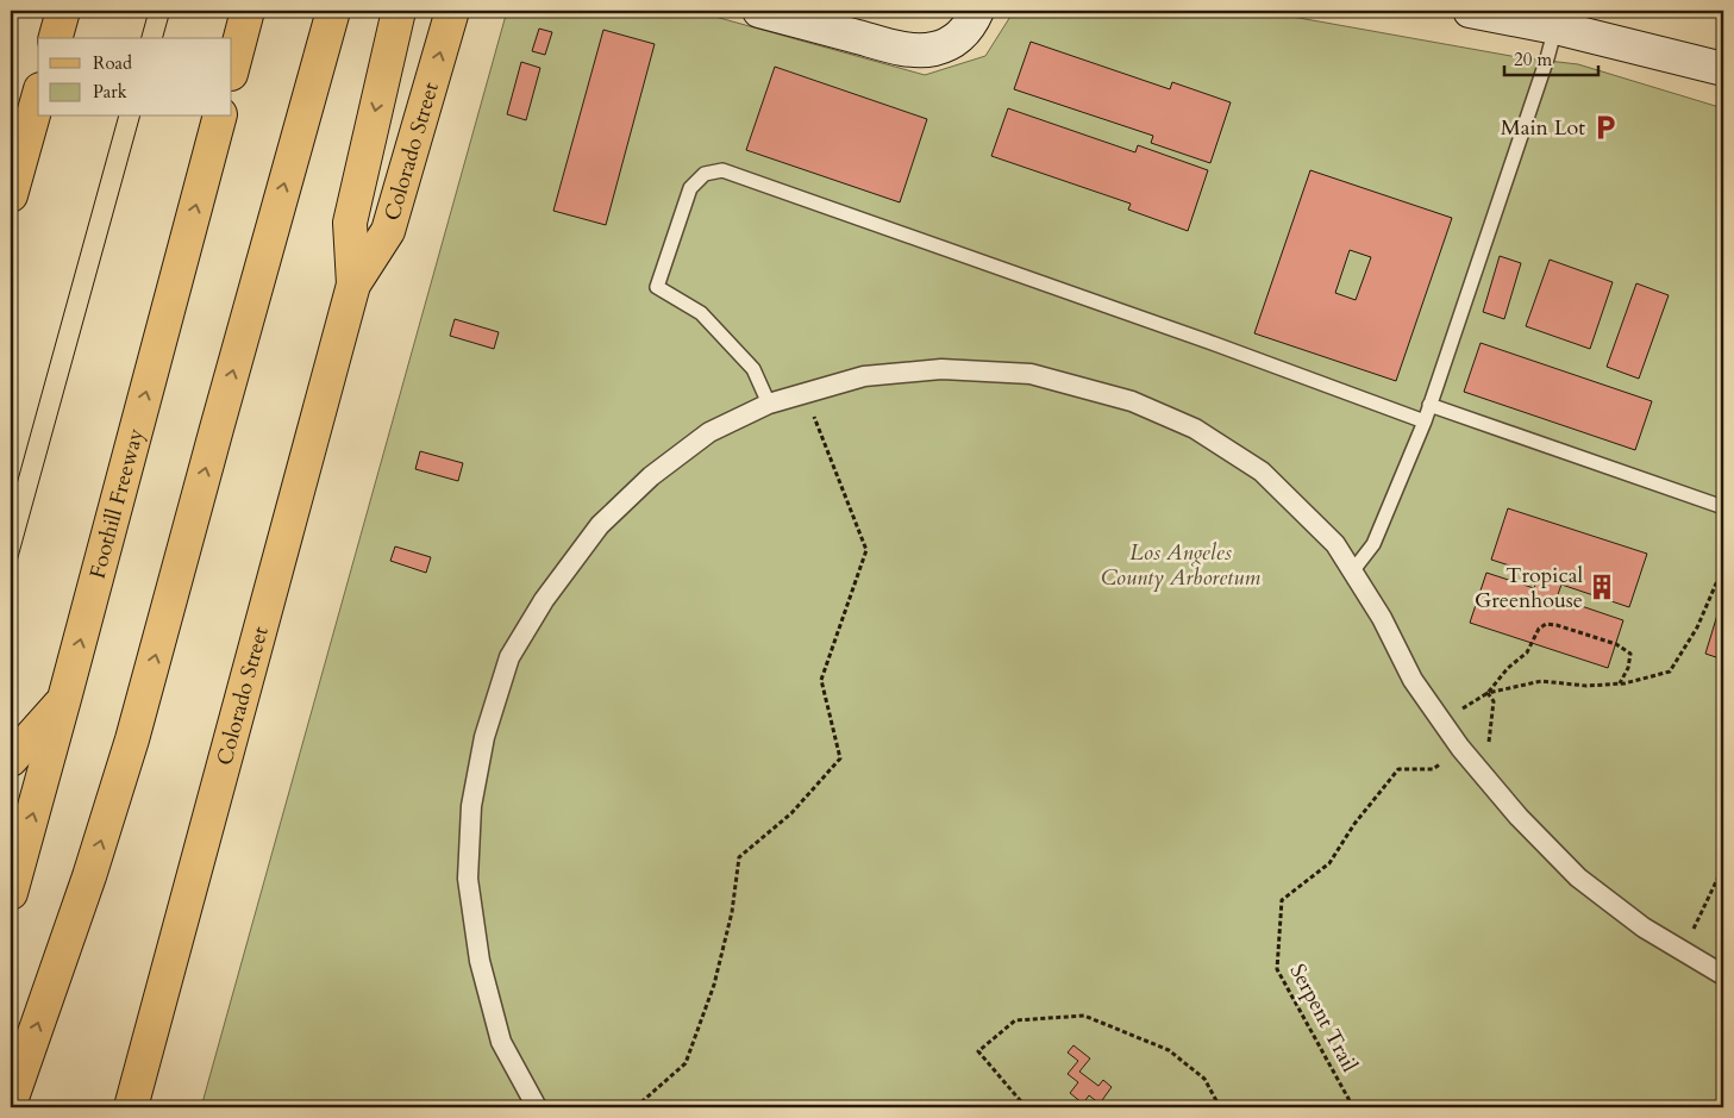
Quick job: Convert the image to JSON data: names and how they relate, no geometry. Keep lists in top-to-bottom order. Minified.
{"streets":{"main road":["Colorado Street","Foothill Freeway"],"path":["Serpent Trail"]},"parks":["Los Angeles County Arboretum"],"places":{"parking":["Main Lot"],"building":["Tropical Greenhouse"]},"legend":["Road","Park"],"scale_bar":"20 m"}
